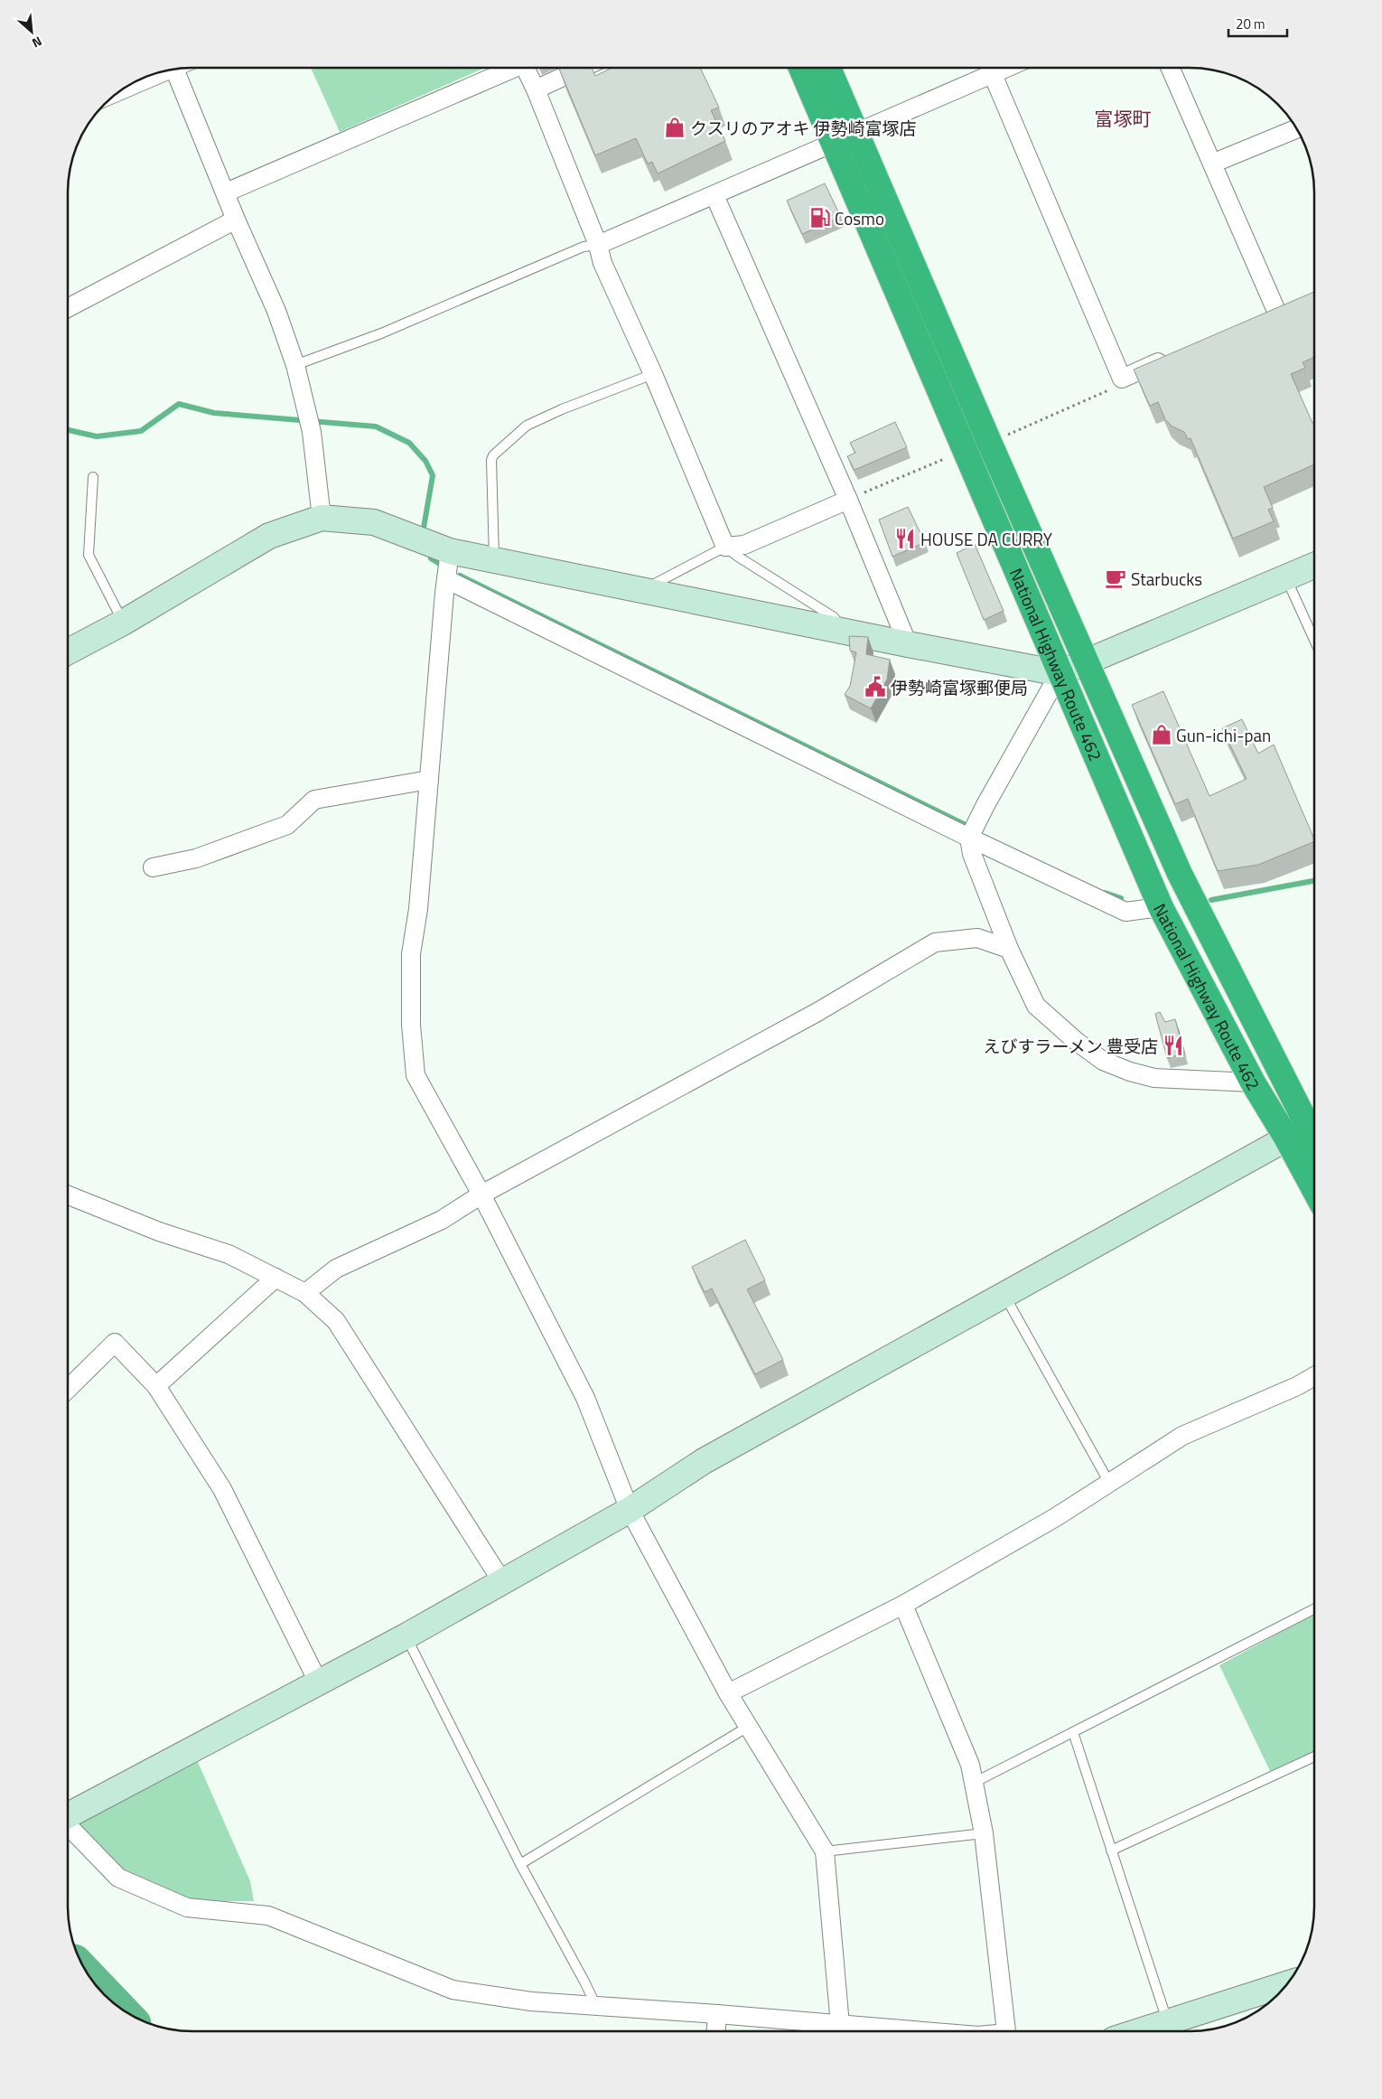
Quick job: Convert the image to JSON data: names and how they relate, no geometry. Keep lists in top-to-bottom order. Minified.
{"streets":{"highway":["National Highway Route 462"]},"districts":["富塚町"],"places":{"shop":["クスリのアオキ 伊勢崎富塚店","Gun-ichi-pan"],"fuel station":["Cosmo"],"restaurant":["HOUSE DA CURRY","えびすラーメン 豊受店"],"cafe":["Starbucks"],"public building":["伊勢崎富塚郵便局"]},"scale_bar":"20 m","north":"bottom right"}
